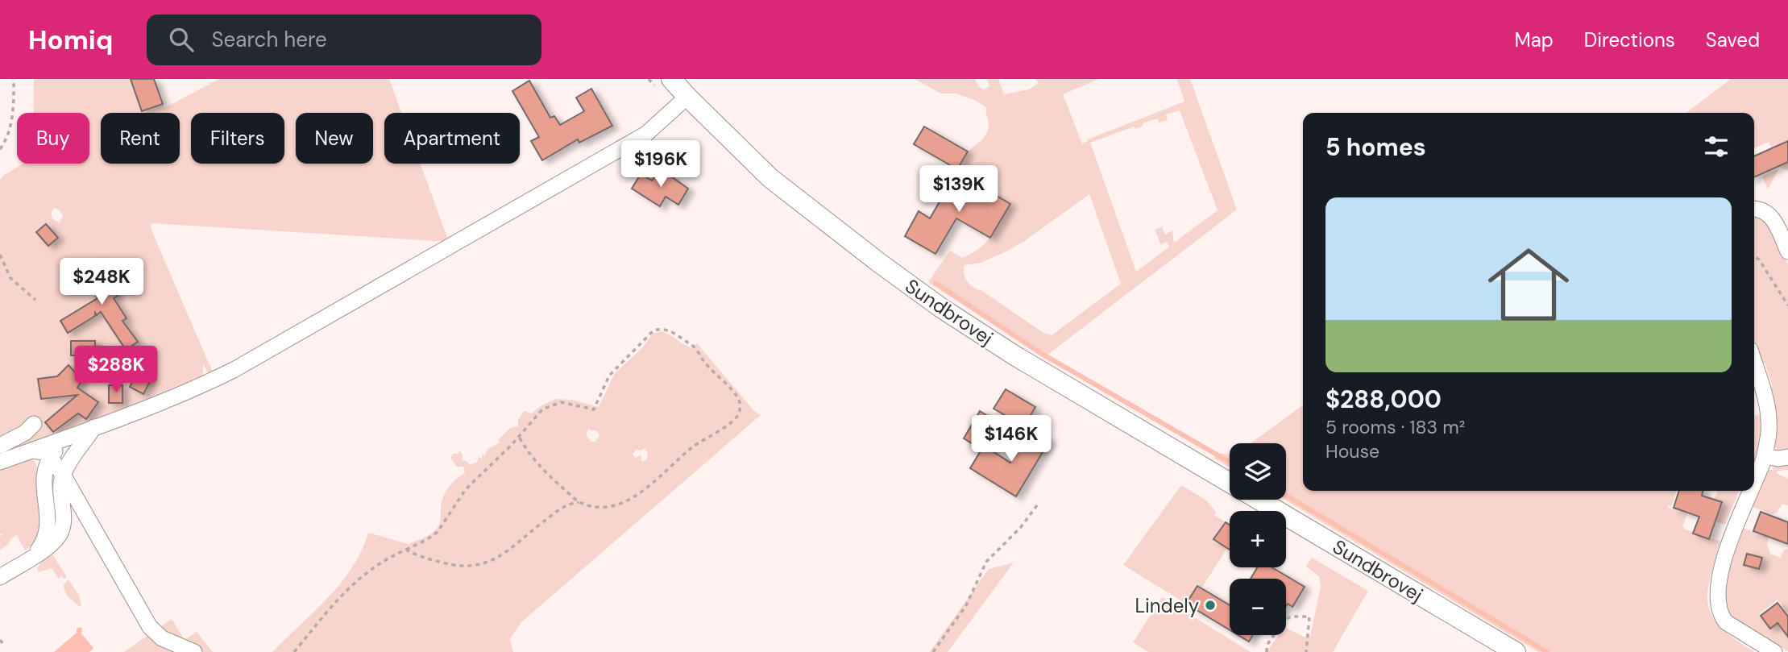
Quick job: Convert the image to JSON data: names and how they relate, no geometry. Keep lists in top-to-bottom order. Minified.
{"streets":{"main road":["Sundbrovej"]},"places":["Lindely"],"page":{"header":"Homiq","search":"Search here","nav":["Map","Directions","Saved"],"chip":["Buy","Rent","Filters","New","Apartment"],"heading":"5 homes","price":["$196K","$139K","$248K","$288K","$146K"],"list":[{"name":"$288,000","note":"5 rooms · 183 m² · House"}],"map_buttons":["+","−"]}}
